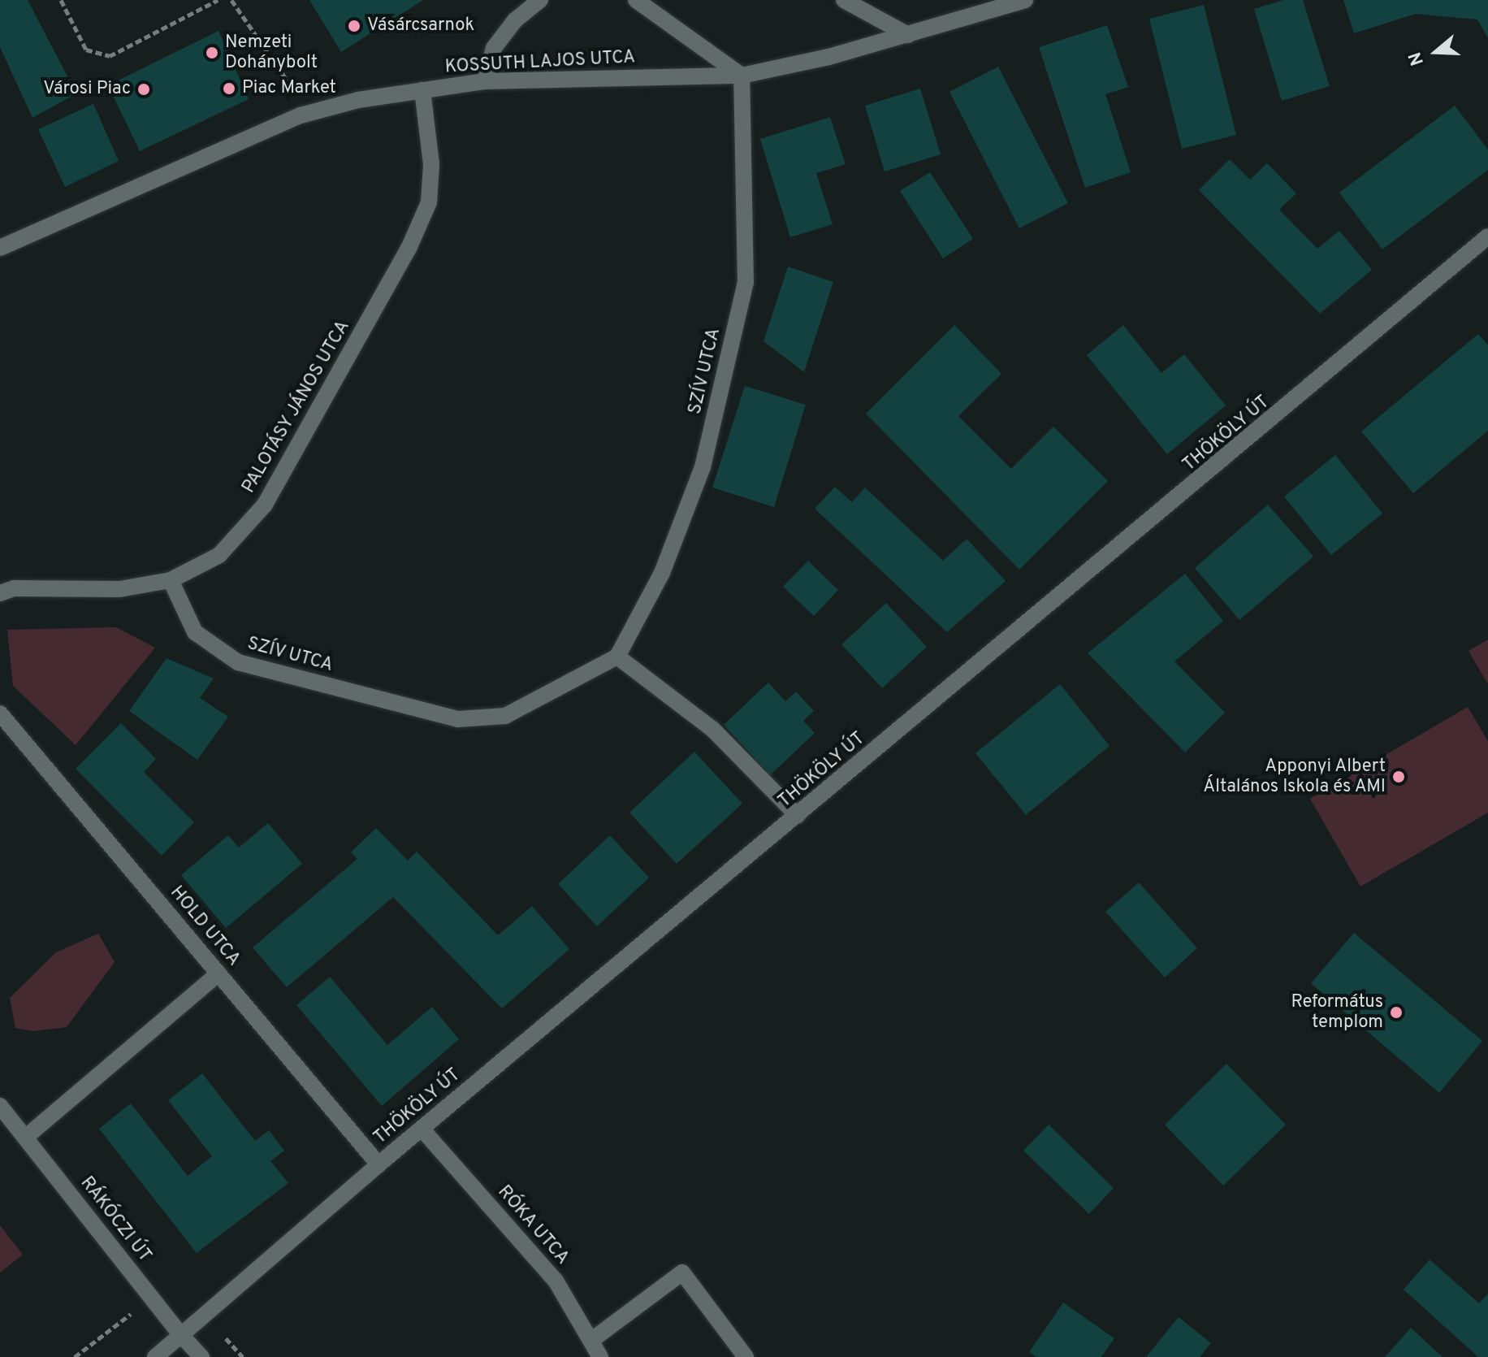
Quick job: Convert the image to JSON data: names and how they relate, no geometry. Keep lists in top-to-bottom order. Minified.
{"streets":{"street":["KOSSUTH LAJOS UTCA","SZÍV UTCA","PALOTÁSY JÁNOS UTCA","THÖKÖLY ÚT","HOLD UTCA","RÁKÓCZI ÚT","RÓKA UTCA"]},"crossings":[["KOSSUTH LAJOS UTCA","SZÍV UTCA"],["KOSSUTH LAJOS UTCA","PALOTÁSY JÁNOS UTCA"],["SZÍV UTCA","PALOTÁSY JÁNOS UTCA"],["THÖKÖLY ÚT","HOLD UTCA"],["THÖKÖLY ÚT","RÁKÓCZI ÚT"],["THÖKÖLY ÚT","RÓKA UTCA"]],"places":["Vásárcsarnok","Nemzeti Dohánybolt","Piac Market","Városi Piac","Apponyi Albert Általános Iskola és AMI","Református templom"],"north":"left"}
